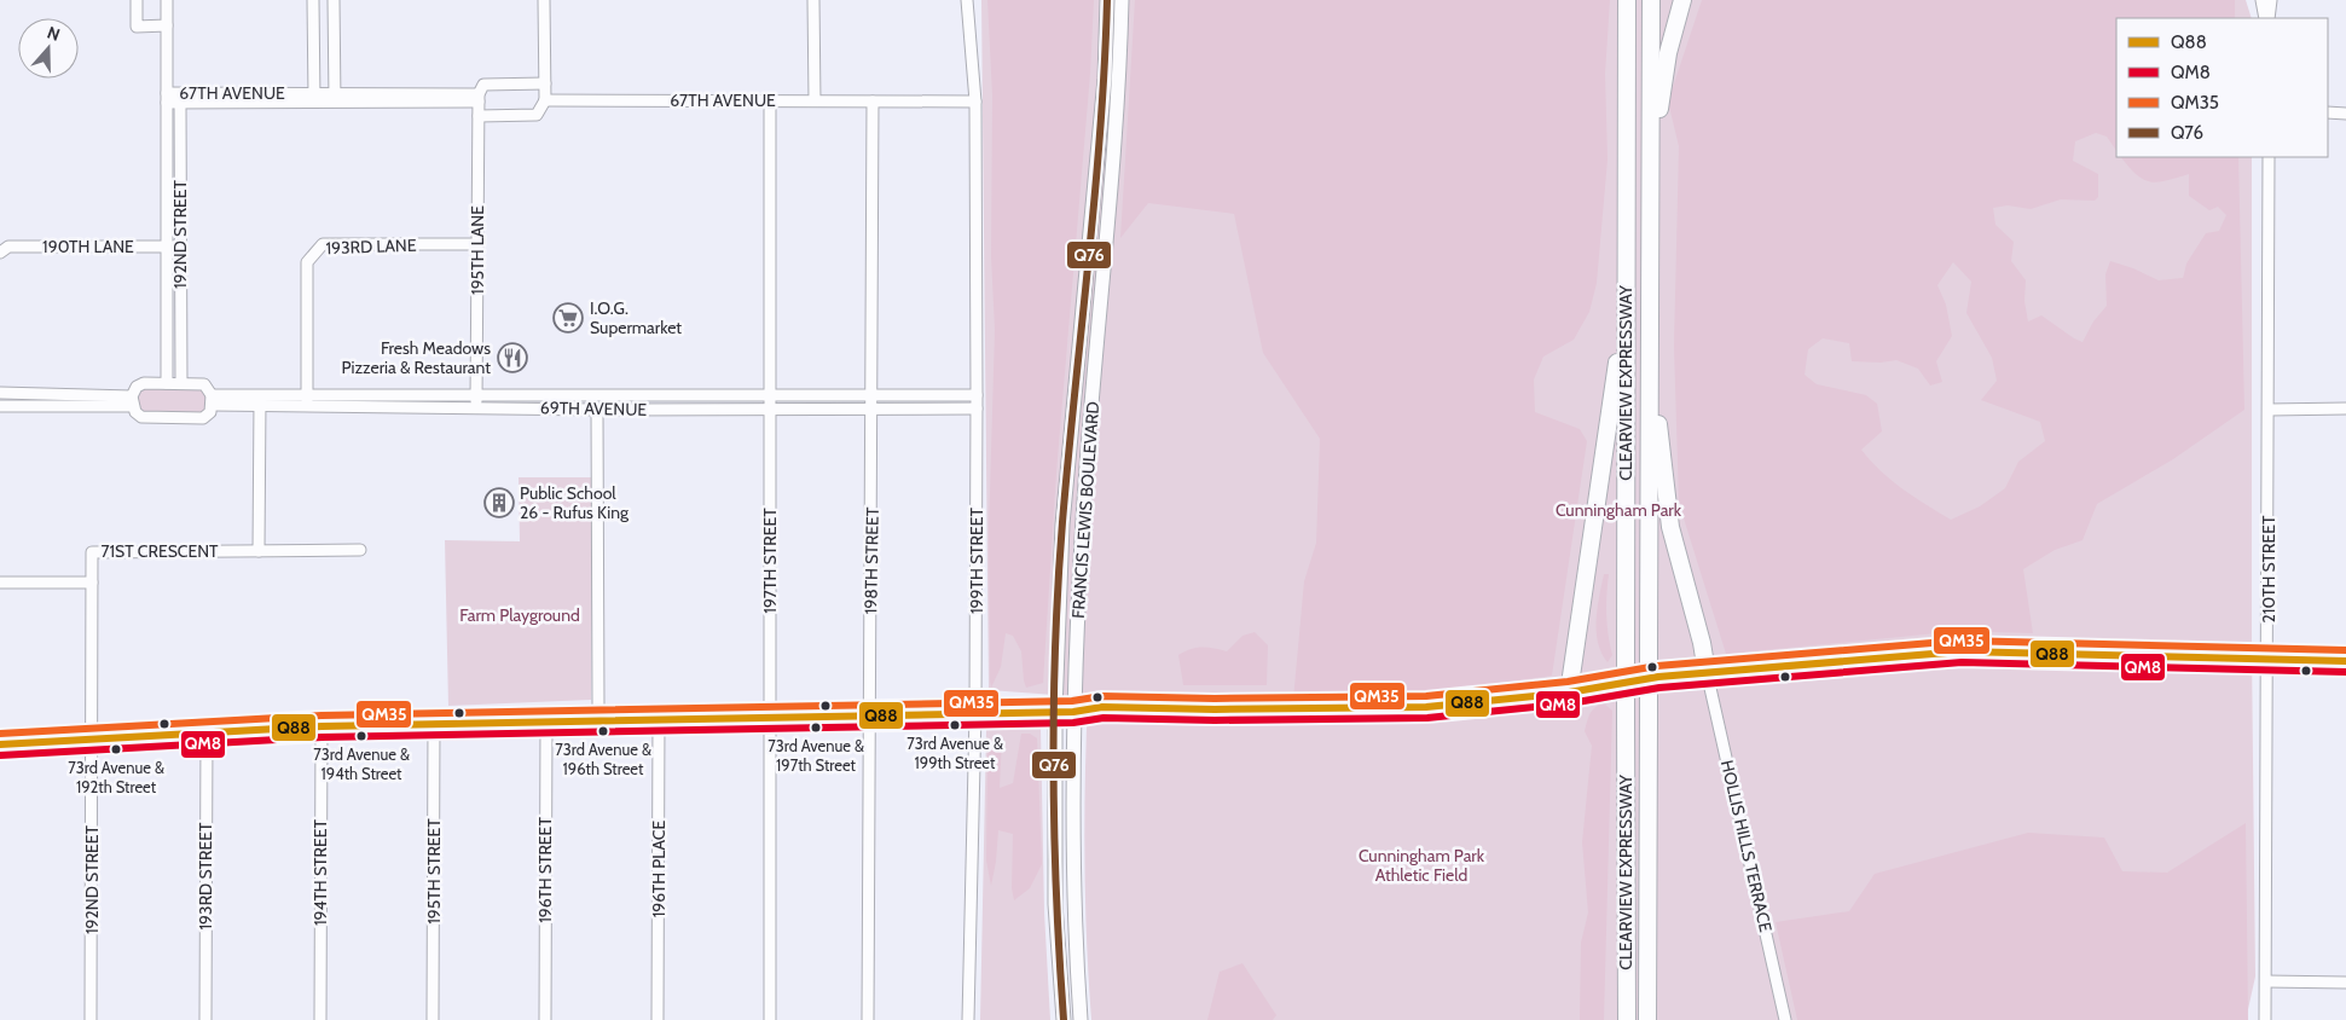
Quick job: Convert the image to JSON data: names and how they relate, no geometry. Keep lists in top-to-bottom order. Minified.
{"streets":{"highway":["CLEARVIEW EXPRESSWAY"],"main road":["FRANCIS LEWIS BOULEVARD"],"street":["67TH AVENUE","192ND STREET","190TH LANE","193RD LANE","195TH LANE","69TH AVENUE","71ST CRESCENT","197TH STREET","198TH STREET","199TH STREET","210TH STREET","HOLLIS HILLS TERRACE","196TH PLACE","196TH STREET","195TH STREET","194TH STREET","193RD STREET"]},"crossings":[["67TH AVENUE","192ND STREET"],["67TH AVENUE","195TH LANE"],["67TH AVENUE","197TH STREET"],["67TH AVENUE","198TH STREET"],["67TH AVENUE","199TH STREET"],["192ND STREET","190TH LANE"],["192ND STREET","69TH AVENUE"],["192ND STREET","71ST CRESCENT"],["193RD LANE","195TH LANE"],["193RD LANE","69TH AVENUE"],["195TH LANE","69TH AVENUE"],["69TH AVENUE","197TH STREET"],["69TH AVENUE","198TH STREET"],["69TH AVENUE","199TH STREET"]],"parks":["Cunningham Park","Farm Playground","Cunningham Park Athletic Field"],"places":{"supermarket":["I.O.G. Supermarket"],"restaurant":["Fresh Meadows Pizzeria & Restaurant"],"building":["Public School 26 - Rufus King"],"other":["73rd Avenue & 199th Street","73rd Avenue & 197th Street","73rd Avenue & 196th Street","73rd Avenue & 194th Street","73rd Avenue & 192th Street"]},"lines":["transit line Q76","transit line QM35","transit line Q88","transit line QM8"],"legend":["Q88","QM8","QM35","Q76"],"north":"top"}
